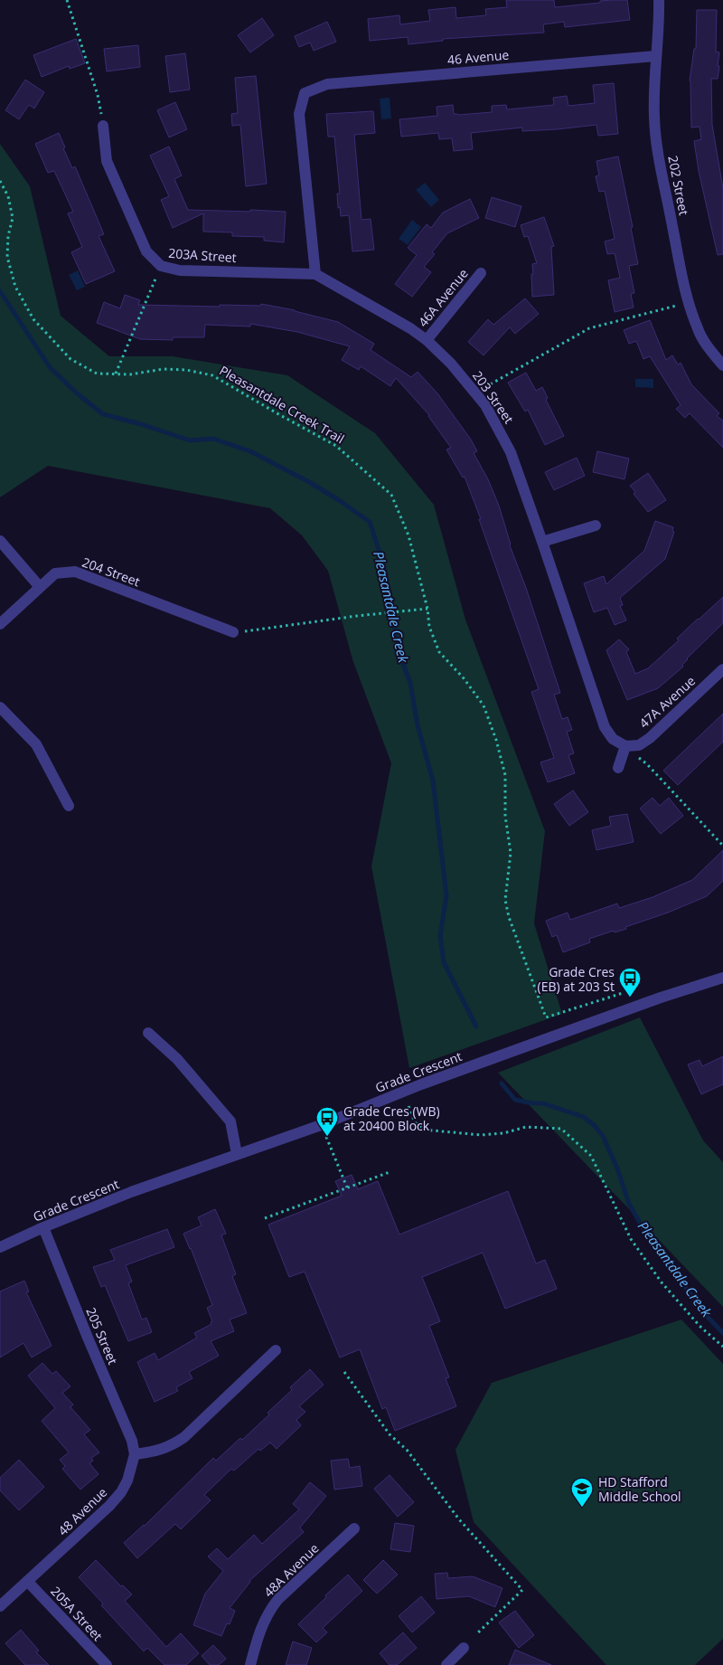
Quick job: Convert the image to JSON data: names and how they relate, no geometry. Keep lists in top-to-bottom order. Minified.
{"streets":{"street":["46 Avenue","202 Street","203A Street","46A Avenue","203 Street","204 Street","47A Avenue","Grade Crescent","205 Street","48 Avenue","48A Avenue","205A Street"],"path":["Pleasantdale Creek Trail"]},"crossings":[["46 Avenue","202 Street"],["46 Avenue","203A Street"],["46 Avenue","203 Street"],["203A Street","203 Street"],["46A Avenue","203 Street"],["203 Street","47A Avenue"],["Grade Crescent","205 Street"],["205 Street","48 Avenue"],["48 Avenue","205A Street"]],"water":["Pleasantdale Creek"],"places":{"bus stop":["Grade Cres (EB) at 203 St","Grade Cres (WB) at 20400 Block"],"school or university":["HD Stafford Middle School"]}}
